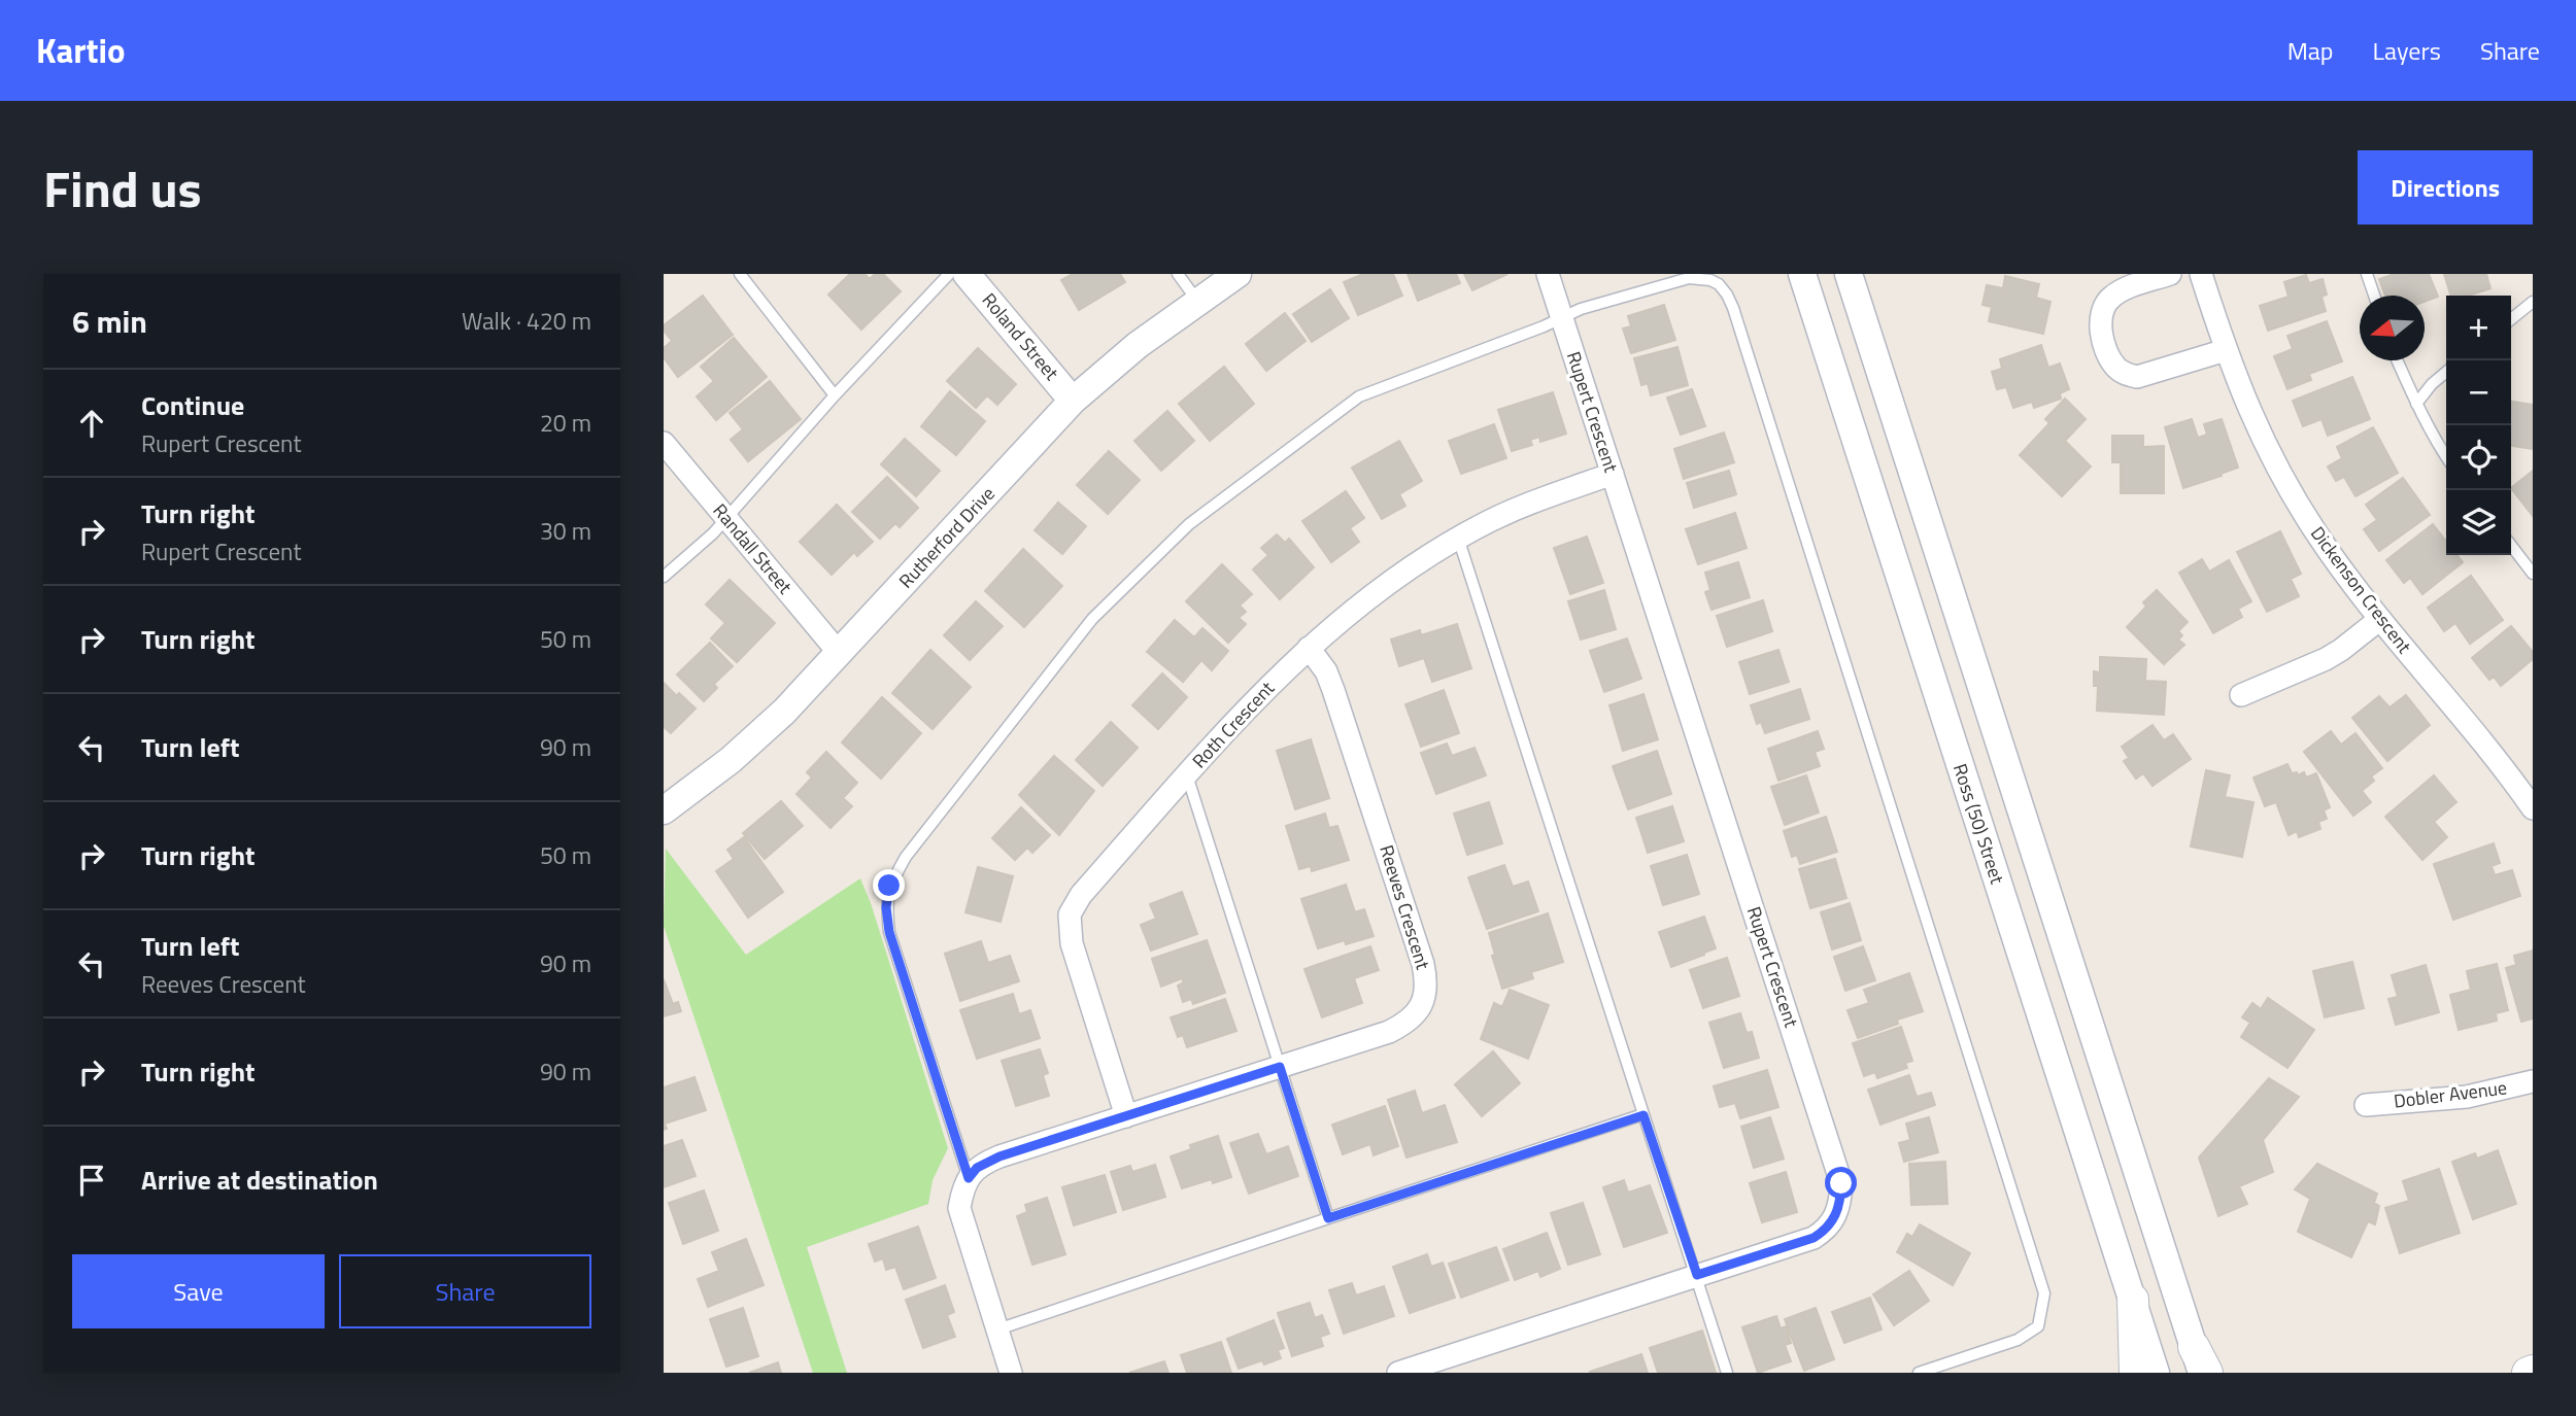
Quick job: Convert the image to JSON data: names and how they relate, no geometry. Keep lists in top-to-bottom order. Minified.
{"streets":{"street":["Roland Street","Rupert Crescent","Rutherford Drive","Randall Street","Dickenson Crescent","Roth Crescent","Ross (50) Street","Reeves Crescent","Dobler Avenue"]},"crossings":[["Roland Street","Rutherford Drive"],["Rupert Crescent","Roth Crescent"],["Rutherford Drive","Randall Street"],["Roth Crescent","Reeves Crescent"]],"north":"left","page":{"header":"Kartio","nav":["Map","Layers","Share"],"title":"Find us","buttons":["Directions",["Save","Share"]],"heading":["6 min","Walk · 420 m"],"map_buttons":["+","−"],"list":[["Continue","Rupert Crescent","20 m"],["Turn right","Rupert Crescent","30 m"],["Turn right","50 m"],["Turn left","90 m"],["Turn right","50 m"],["Turn left","Reeves Crescent","90 m"],["Turn right","90 m"],"Arrive at destination"]}}
